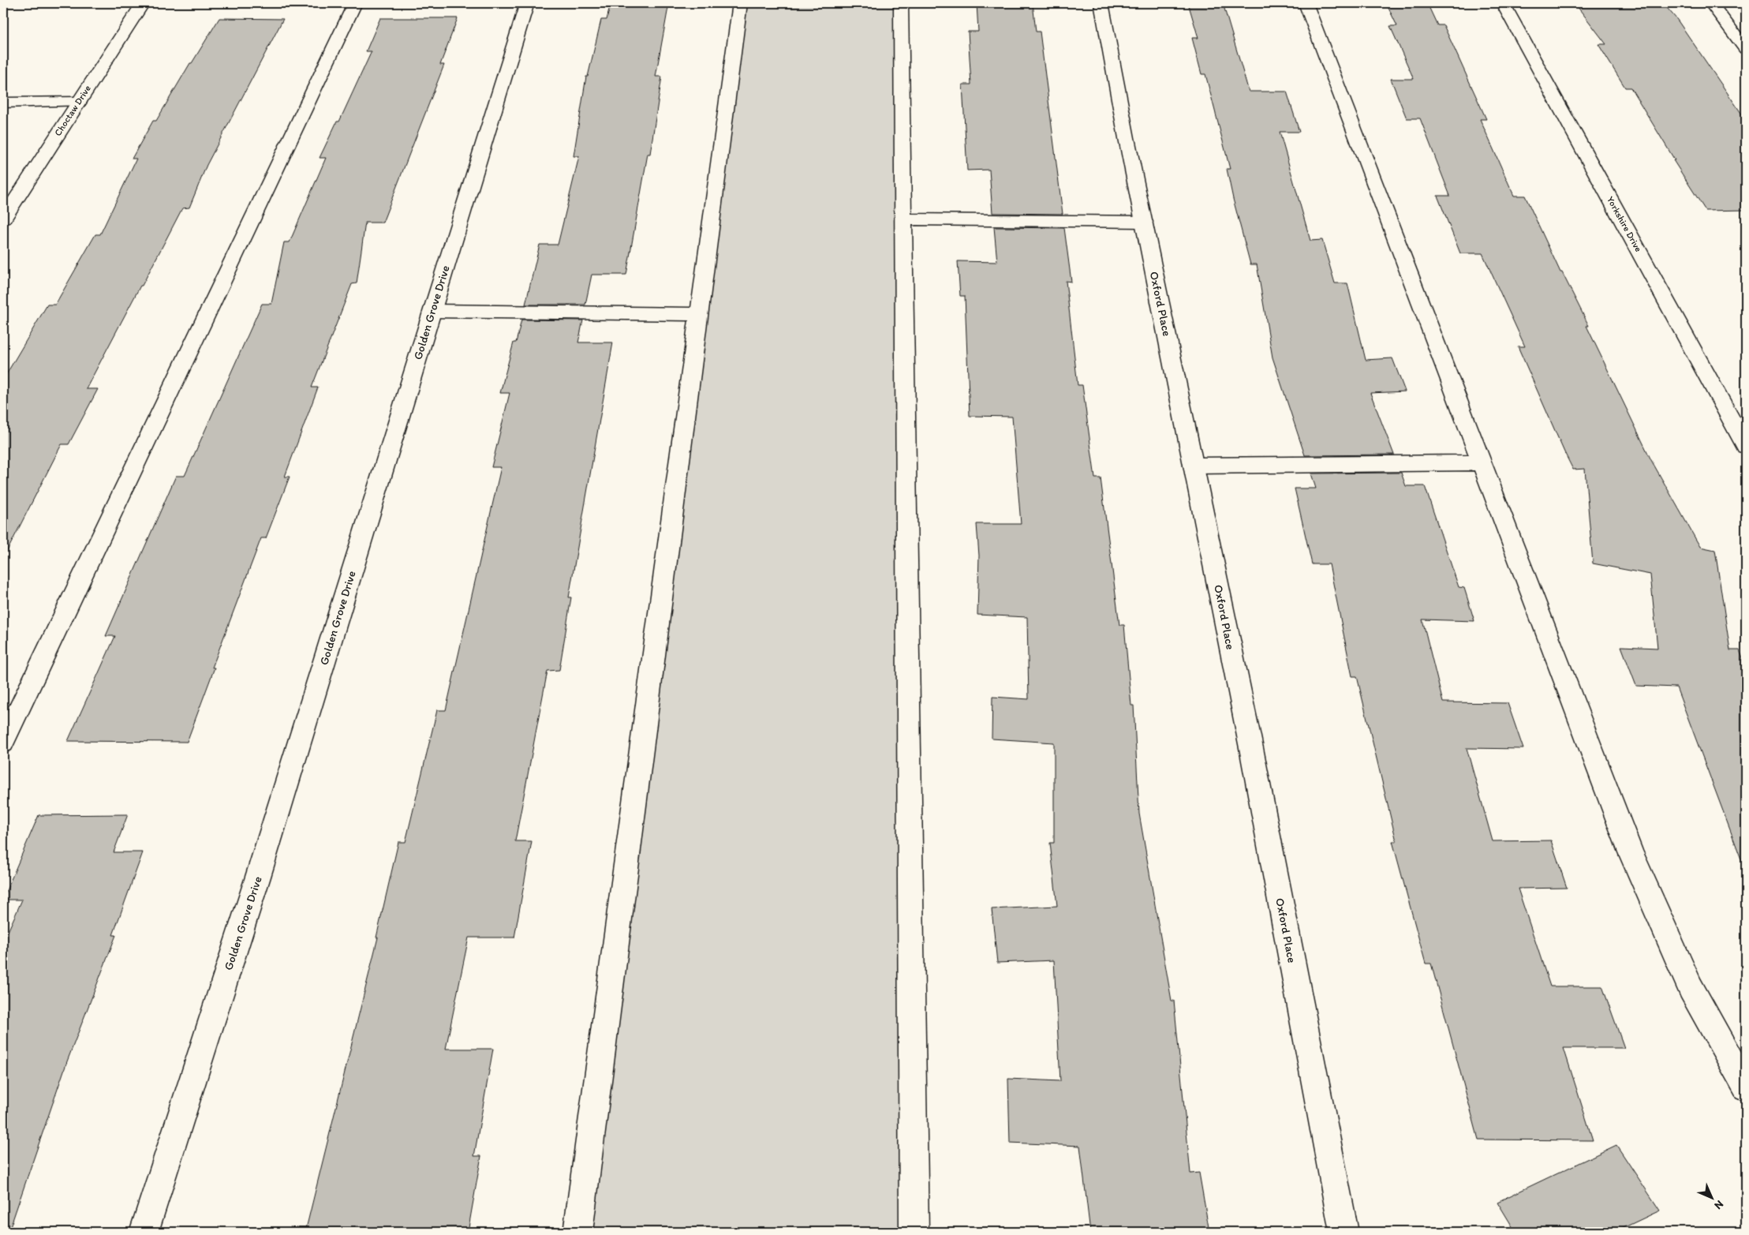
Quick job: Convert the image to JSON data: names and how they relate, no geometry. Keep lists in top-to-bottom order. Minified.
{"streets":{"street":["Choctaw Drive","Yorkshire Drive","Oxford Place","Golden Grove Drive"]},"north":"bottom right"}
